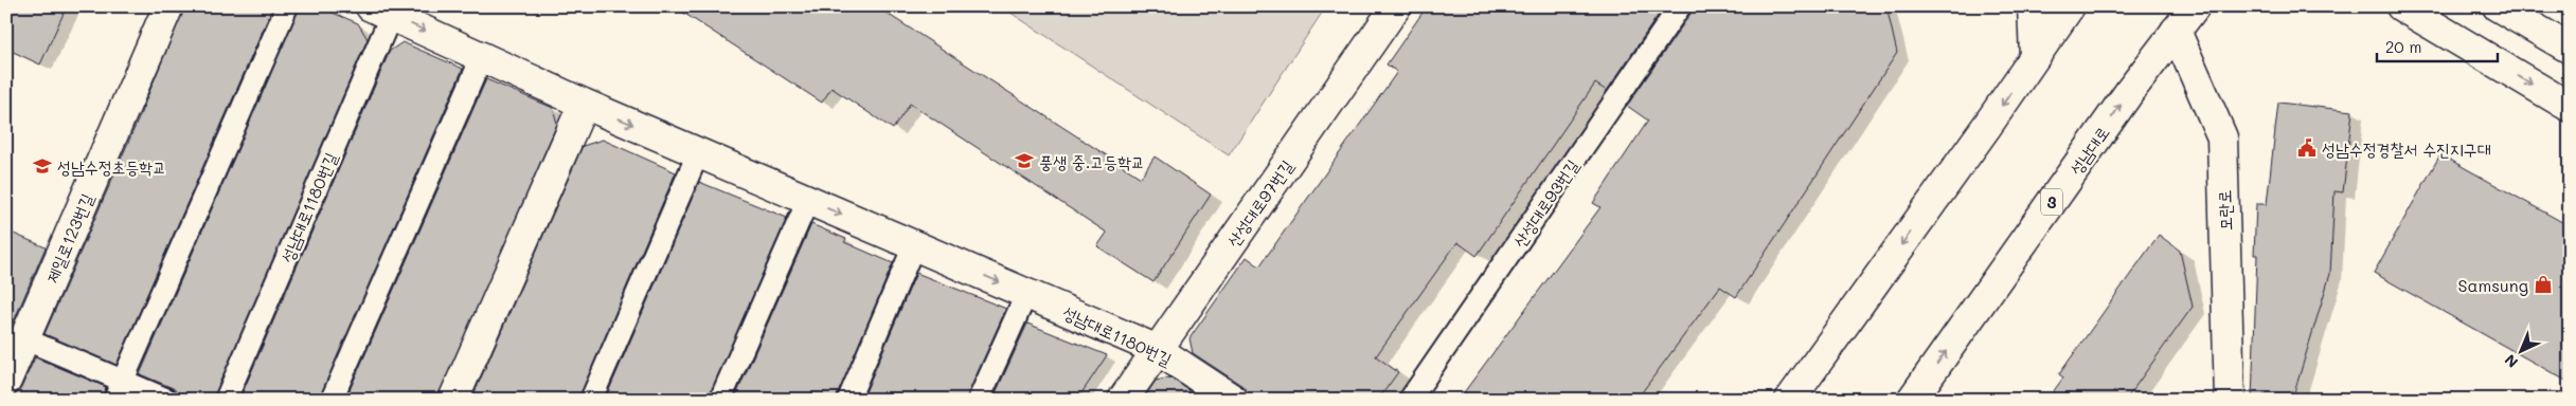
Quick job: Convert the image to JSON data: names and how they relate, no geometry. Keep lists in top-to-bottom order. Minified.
{"streets":{"street":["성남대로","3","산성대로97번길","성남대로1180번길","모란로","제일로123번길"],"lane":["산성대로93번길"]},"crossings":[["성남대로","모란로"],["산성대로97번길","성남대로1180번길"]],"places":{"public building":["성남수정경찰서 수진지구대"],"school or university":["풍생 중.고등학교","성남수정초등학교"],"shop":["Samsung"]},"scale_bar":"20 m","north":"bottom left"}
